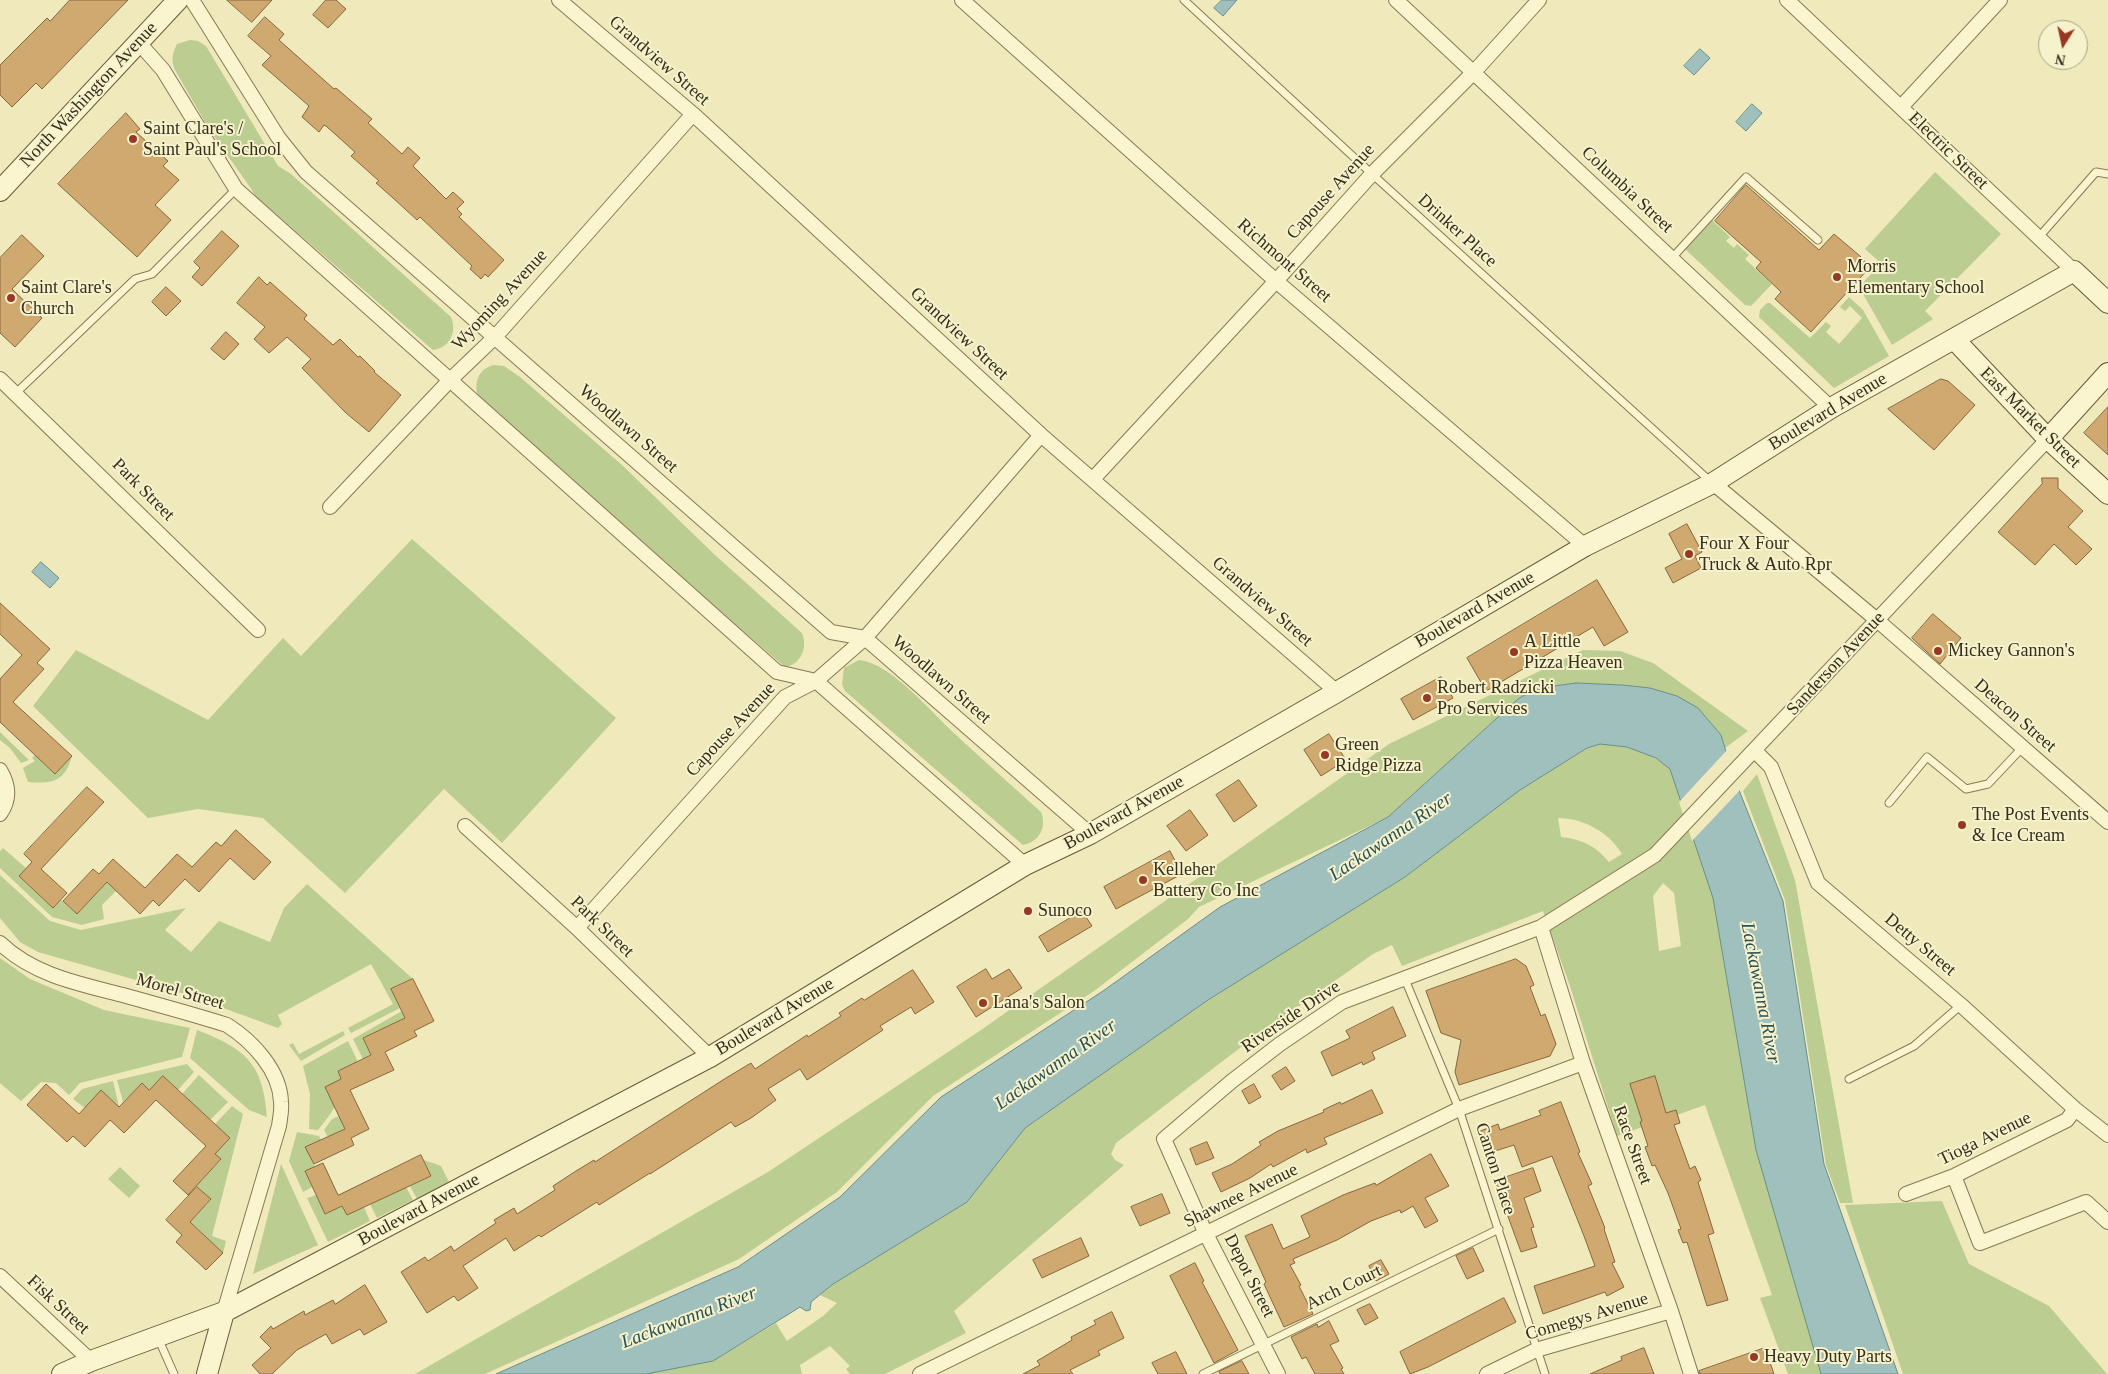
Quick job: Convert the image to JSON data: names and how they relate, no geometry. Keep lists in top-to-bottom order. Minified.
{"streets":{"street":["Grandview Street","North Washington Avenue","Electric Street","Columbia Street","Capouse Avenue","Richmont Street","Wyoming Avenue","Boulevard Avenue","East Market Street","Woodlawn Street","Park Street","Sanderson Avenue","Deacon Street","Detty Street","Morel Street","Riverside Drive","Tioga Avenue","Race Street","Shawnee Avenue","Depot Street","Fisk Street","Comegys Avenue"],"lane":["Drinker Place","Canton Place","Arch Court"]},"crossings":[["Grandview Street","Capouse Avenue"],["Grandview Street","Wyoming Avenue"],["Grandview Street","Boulevard Avenue"],["North Washington Avenue","Woodlawn Street"],["Electric Street","Boulevard Avenue"],["Columbia Street","Capouse Avenue"],["Columbia Street","Boulevard Avenue"],["Capouse Avenue","Drinker Place"],["Capouse Avenue","Richmont Street"],["Capouse Avenue","Woodlawn Street"],["Capouse Avenue","Park Street"],["Drinker Place","Boulevard Avenue"],["Drinker Place","Deacon Street"],["Richmont Street","Boulevard Avenue"],["Wyoming Avenue","Woodlawn Street"],["Boulevard Avenue","East Market Street"],["Boulevard Avenue","Woodlawn Street"],["Boulevard Avenue","Park Street"],["Boulevard Avenue","Deacon Street"],["Boulevard Avenue","Morel Street"],["Boulevard Avenue","Fisk Street"],["East Market Street","Sanderson Avenue"],["Sanderson Avenue","Deacon Street"],["Sanderson Avenue","Detty Street"],["Sanderson Avenue","Riverside Drive"],["Sanderson Avenue","Race Street"],["Detty Street","Tioga Avenue"],["Riverside Drive","Race Street"],["Riverside Drive","Canton Place"],["Riverside Drive","Depot Street"],["Race Street","Shawnee Avenue"],["Race Street","Comegys Avenue"],["Canton Place","Shawnee Avenue"],["Canton Place","Arch Court"],["Canton Place","Comegys Avenue"],["Shawnee Avenue","Depot Street"],["Depot Street","Arch Court"]],"water":["Lackawanna River"],"places":["Saint Clare's / Saint Paul's School","Morris Elementary School","Saint Clare's Church","Four X Four Truck & Auto Rpr","Mickey Gannon's","A Little Pizza Heaven","Robert Radzicki Pro Services","Green Ridge Pizza","The Post Events & Ice Cream","Kelleher Battery Co Inc","Sunoco","Lana's Salon","Heavy Duty Parts"],"north":"bottom"}
